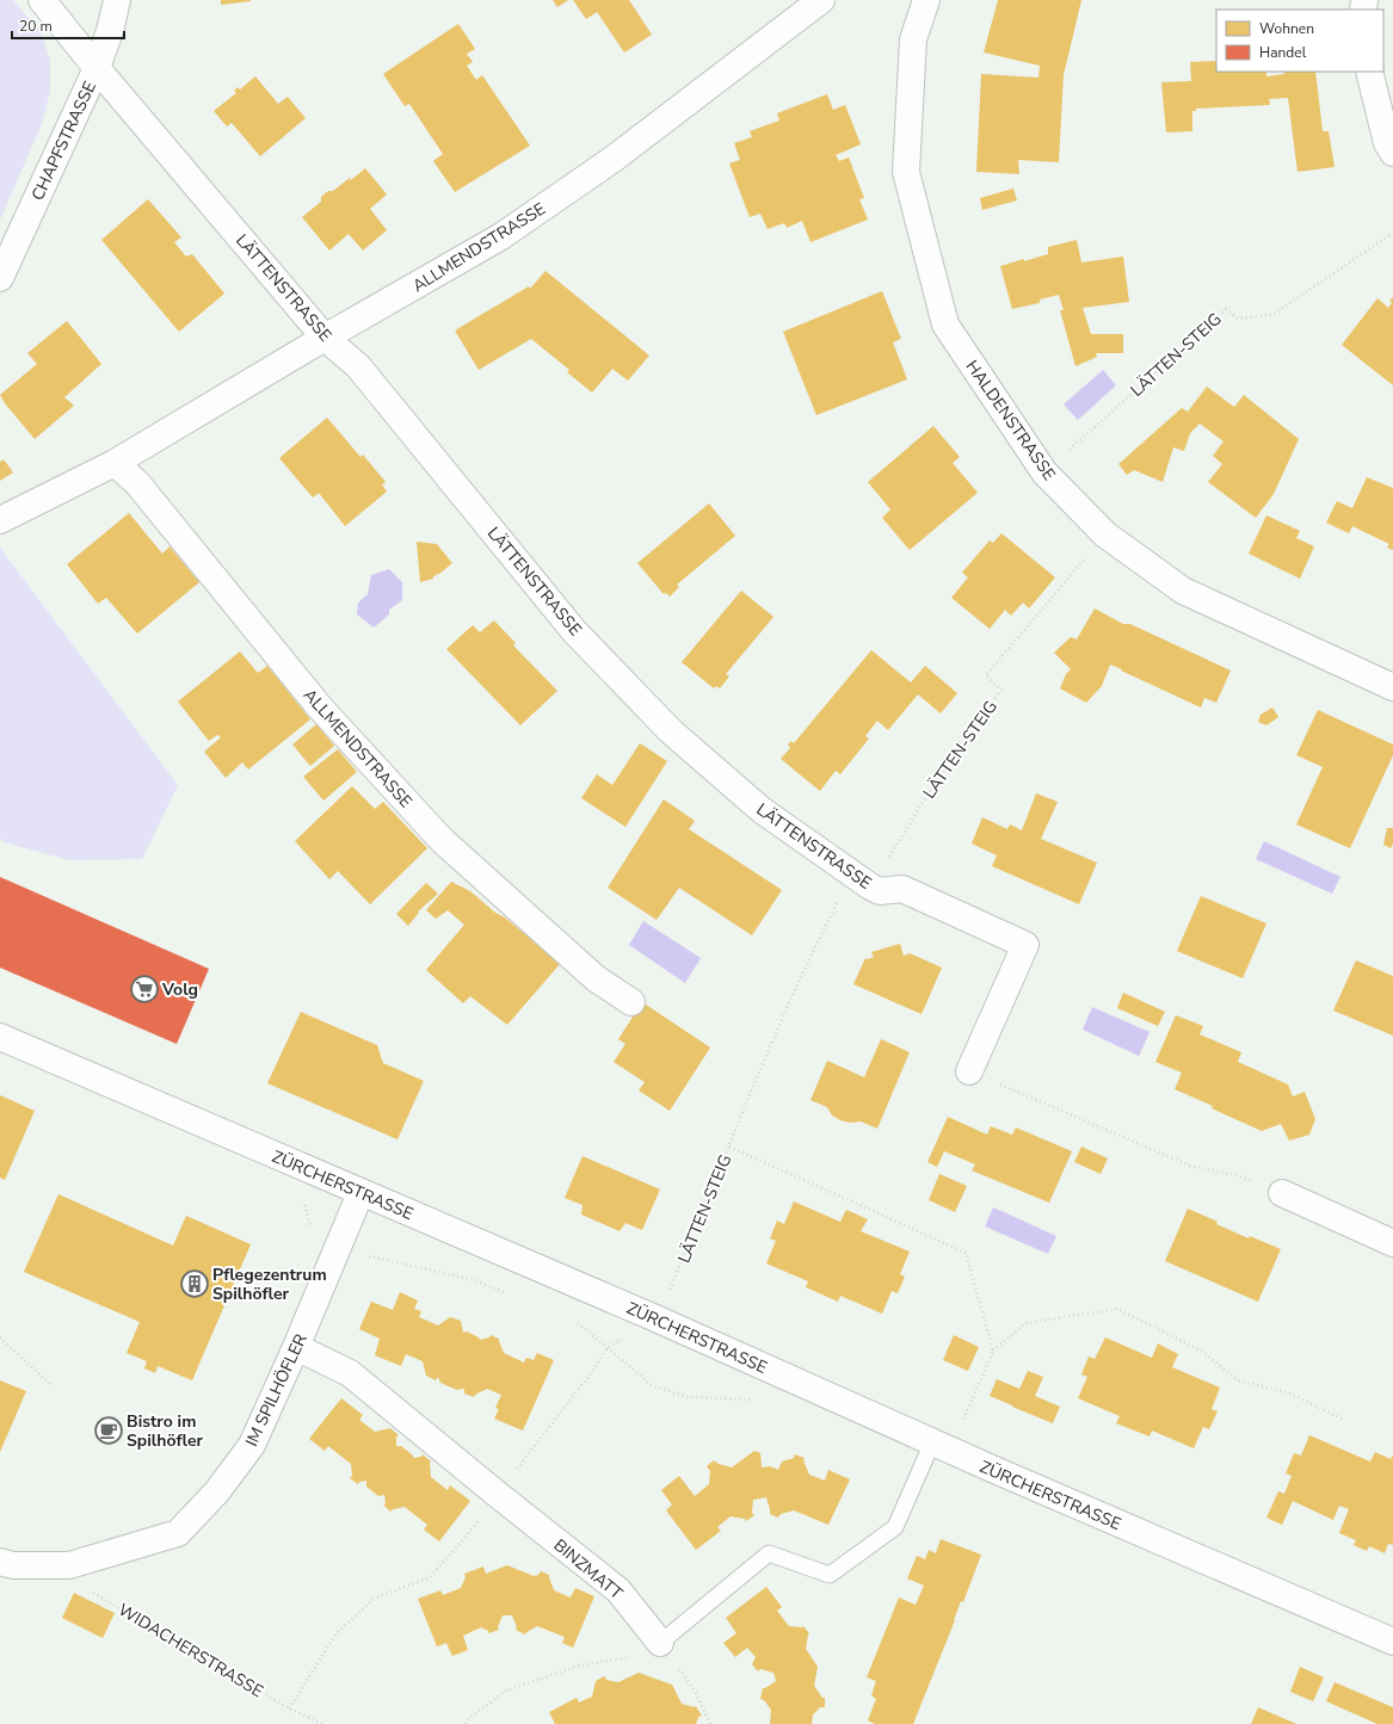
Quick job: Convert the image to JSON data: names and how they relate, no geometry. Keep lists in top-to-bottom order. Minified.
{"streets":{"street":["CHAPFSTRASSE","ALLMENDSTRASSE","LÄTTENSTRASSE","HALDENSTRASSE","ZÜRCHERSTRASSE","IM SPILHÖFLER","BINZMATT"],"path":["LÄTTEN-STEIG","WIDACHERSTRASSE"]},"crossings":[["CHAPFSTRASSE","LÄTTENSTRASSE"],["ALLMENDSTRASSE","LÄTTENSTRASSE"],["LÄTTENSTRASSE","LÄTTEN-STEIG"],["LÄTTEN-STEIG","HALDENSTRASSE"],["LÄTTEN-STEIG","ZÜRCHERSTRASSE"],["LÄTTEN-STEIG","BINZMATT"],["LÄTTEN-STEIG","WIDACHERSTRASSE"],["ZÜRCHERSTRASSE","IM SPILHÖFLER"],["IM SPILHÖFLER","BINZMATT"],["IM SPILHÖFLER","WIDACHERSTRASSE"]],"places":{"supermarket":["Volg"],"building":["Pflegezentrum Spilhöfler"],"cafe":["Bistro im Spilhöfler"]},"legend":["Wohnen","Handel"],"scale_bar":"20 m"}
